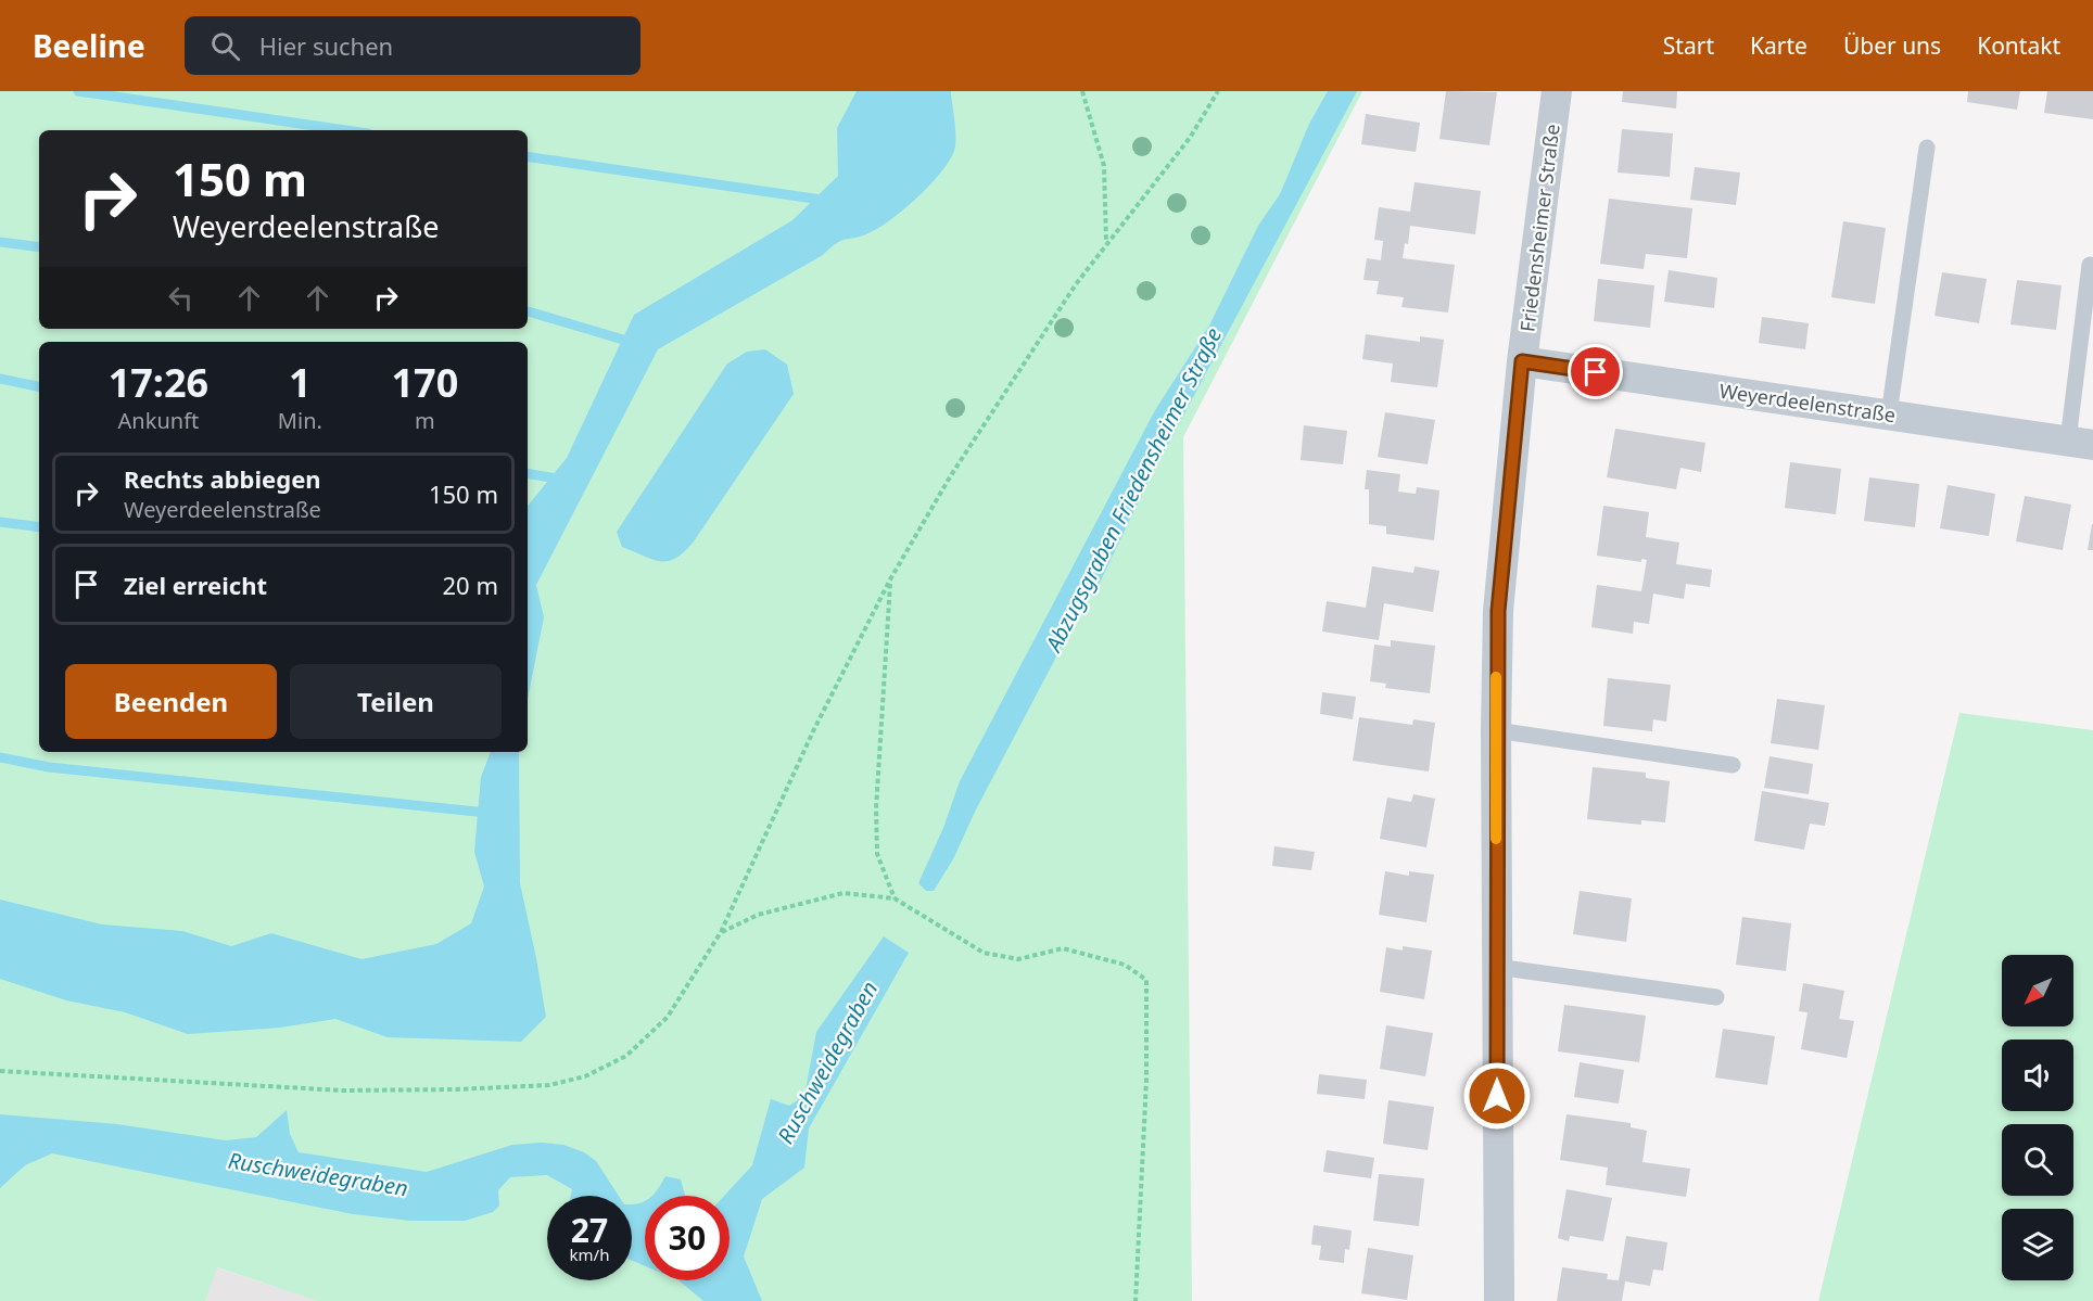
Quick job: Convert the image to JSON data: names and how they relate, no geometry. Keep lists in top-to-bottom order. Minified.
{"streets":{"street":["Friedensheimer Straße","Weyerdeelenstraße"]},"crossings":[["Friedensheimer Straße","Weyerdeelenstraße"]],"water":["Abzugsgraben Friedensheimer Straße","Ruschweidegraben"],"north":"bottom left","page":{"header":"Beeline","search":"Hier suchen","nav":["Start","Karte","Über uns","Kontakt"],"turn":["150 m","Weyerdeelenstraße"],"eta":["17:26","Ankunft","1","Min.","170","m"],"list":[{"name":"Rechts abbiegen","note":"Weyerdeelenstraße","value":"150 m"},{"name":"Ziel erreicht","value":"20 m"}],"buttons":["Beenden","Teilen"],"speed":"27 km/h","limit":"30"}}
